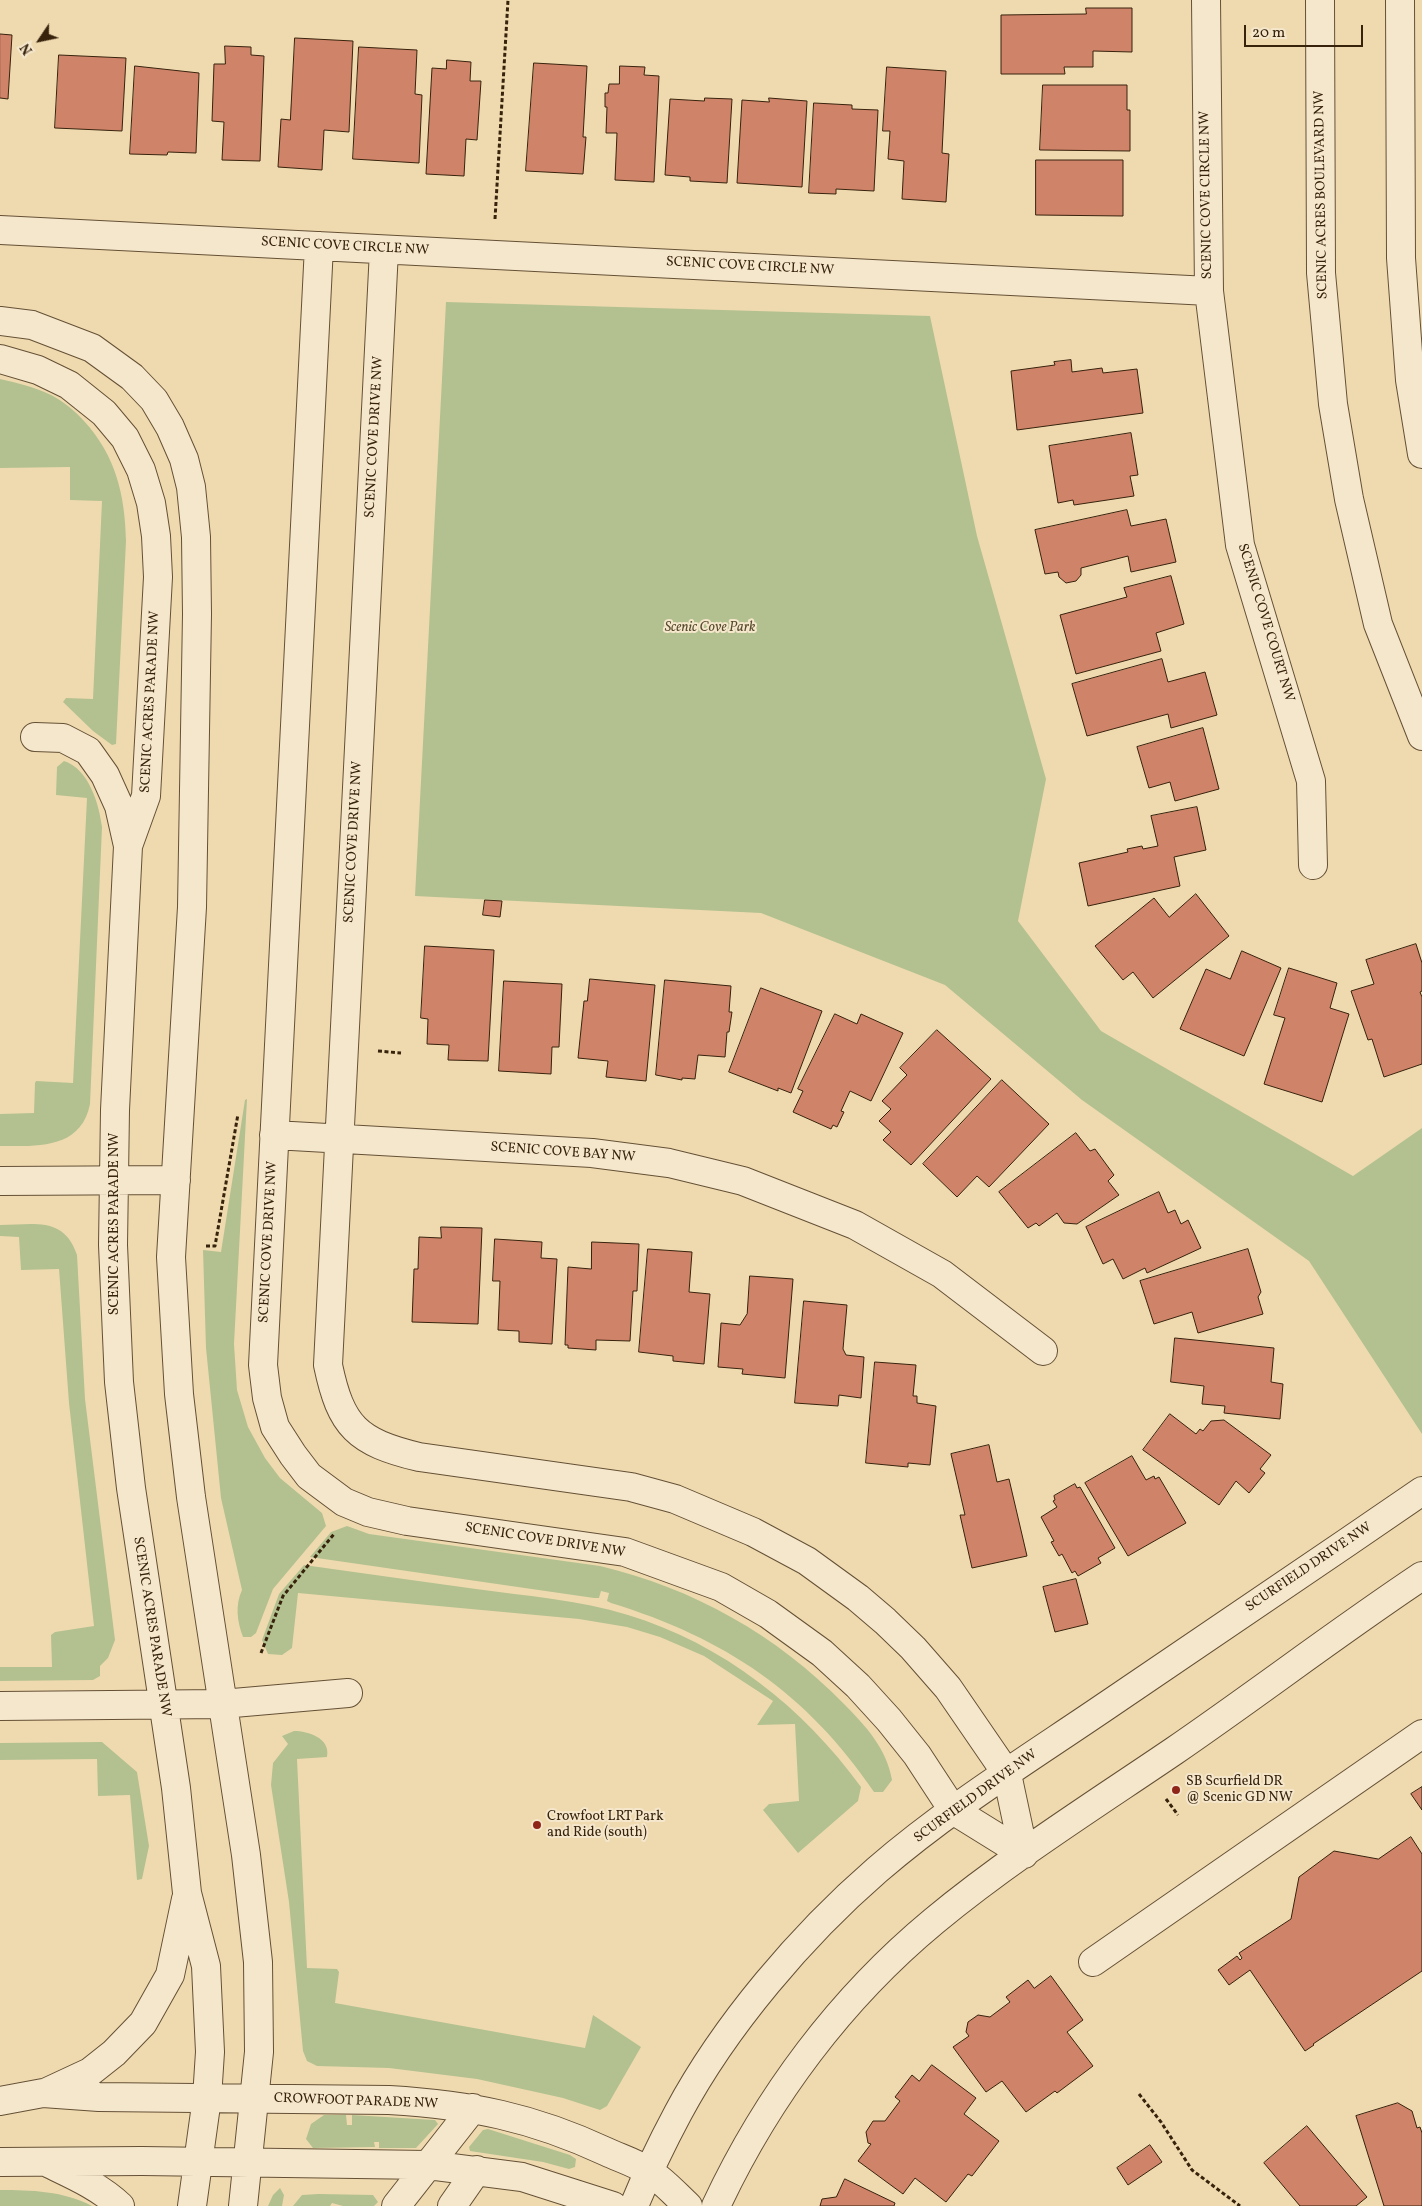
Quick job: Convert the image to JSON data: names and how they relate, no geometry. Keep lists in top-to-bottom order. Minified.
{"streets":{"street":["SCENIC COVE CIRCLE NW","SCENIC ACRES BOULEVARD NW","SCENIC COVE DRIVE NW","SCENIC COVE COURT NW","SCENIC ACRES PARADE NW","SCENIC COVE BAY NW","SCURFIELD DRIVE NW","CROWFOOT PARADE NW"]},"crossings":[["SCENIC COVE CIRCLE NW","SCENIC COVE DRIVE NW"],["SCENIC COVE CIRCLE NW","SCENIC COVE COURT NW"],["SCENIC COVE DRIVE NW","SCENIC COVE BAY NW"],["SCENIC COVE DRIVE NW","SCURFIELD DRIVE NW"],["SCENIC ACRES PARADE NW","CROWFOOT PARADE NW"],["SCURFIELD DRIVE NW","CROWFOOT PARADE NW"]],"parks":["Scenic Cove Park"],"places":["SB Scurfield DR @ Scenic GD NW","Crowfoot LRT Park and Ride (south)"],"scale_bar":"20 m","north":"bottom left"}
